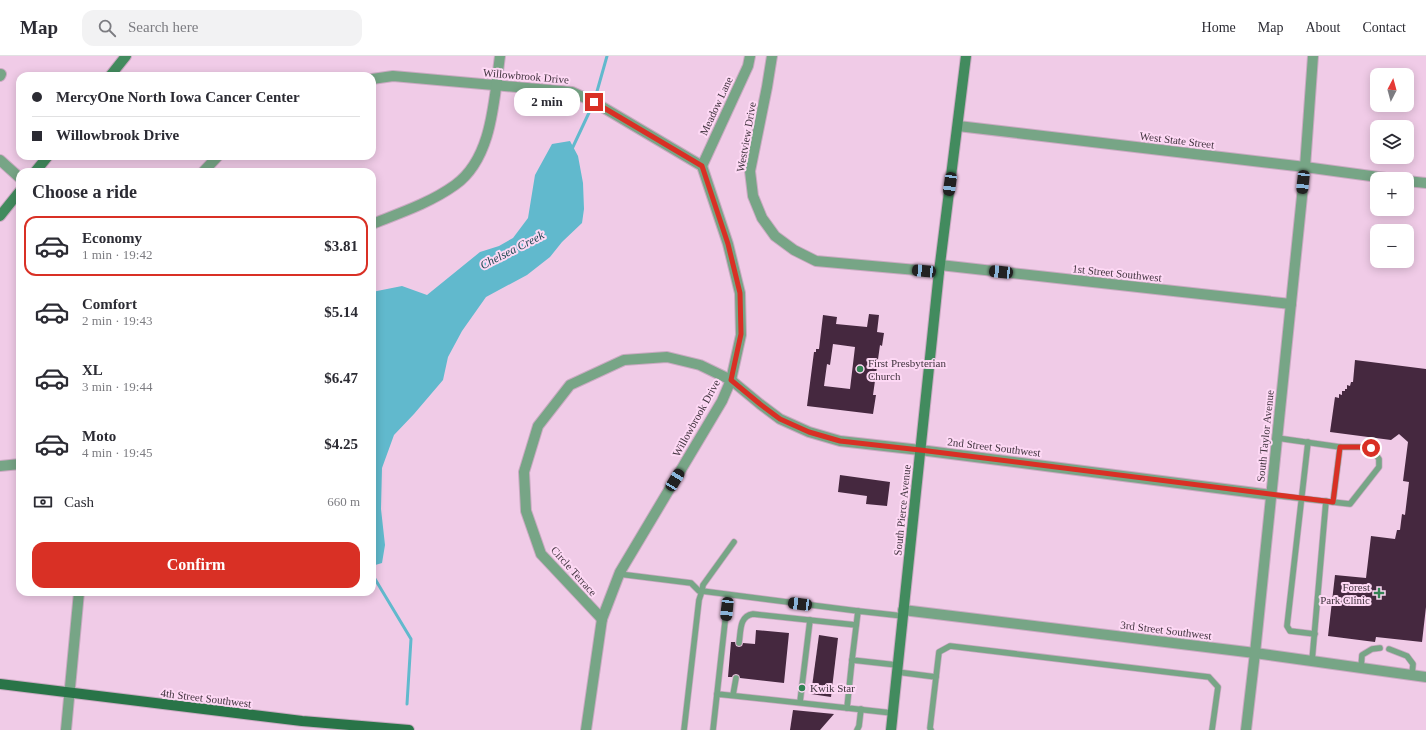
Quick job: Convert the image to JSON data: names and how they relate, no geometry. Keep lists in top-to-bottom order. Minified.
{"streets":{"main road":["South Pierce Avenue","4th Street Southwest"],"street":["Willowbrook Drive","Meadow Lane","Westview Drive","West State Street","1st Street Southwest","South Taylor Avenue","2nd Street Southwest","Circle Terrace","3rd Street Southwest"]},"crossings":[["Willowbrook Drive","Meadow Lane"],["Willowbrook Drive","2nd Street Southwest"],["Willowbrook Drive","Circle Terrace"],["Westview Drive","1st Street Southwest"],["Westview Drive","South Pierce Avenue"],["West State Street","South Taylor Avenue"],["West State Street","South Pierce Avenue"],["1st Street Southwest","South Taylor Avenue"],["1st Street Southwest","South Pierce Avenue"],["South Taylor Avenue","2nd Street Southwest"],["South Taylor Avenue","3rd Street Southwest"],["2nd Street Southwest","South Pierce Avenue"],["2nd Street Southwest","Circle Terrace"],["South Pierce Avenue","3rd Street Southwest"]],"water":["Chelsea Creek"],"places":{"other":["First Presbyterian Church","Kwik Star"],"health":["Forest Park Clinic"]},"north":"top","page":{"header":"Map","search":"Search here","nav":["Home","Map","About","Contact"],"map_buttons":["+","−"],"banner":["MercyOne North Iowa Cancer Center","Willowbrook Drive"],"bubble":"2 min","heading":"Choose a ride","list":[{"name":"Economy","note":"1 min · 19:42","value":"$3.81"},{"name":"Comfort","note":"2 min · 19:43","value":"$5.14"},{"name":"XL","note":"3 min · 19:44","value":"$6.47"},{"name":"Moto","note":"4 min · 19:45","value":"$4.25"}],"pay":["Cash","660 m"],"buttons":"Confirm"}}
